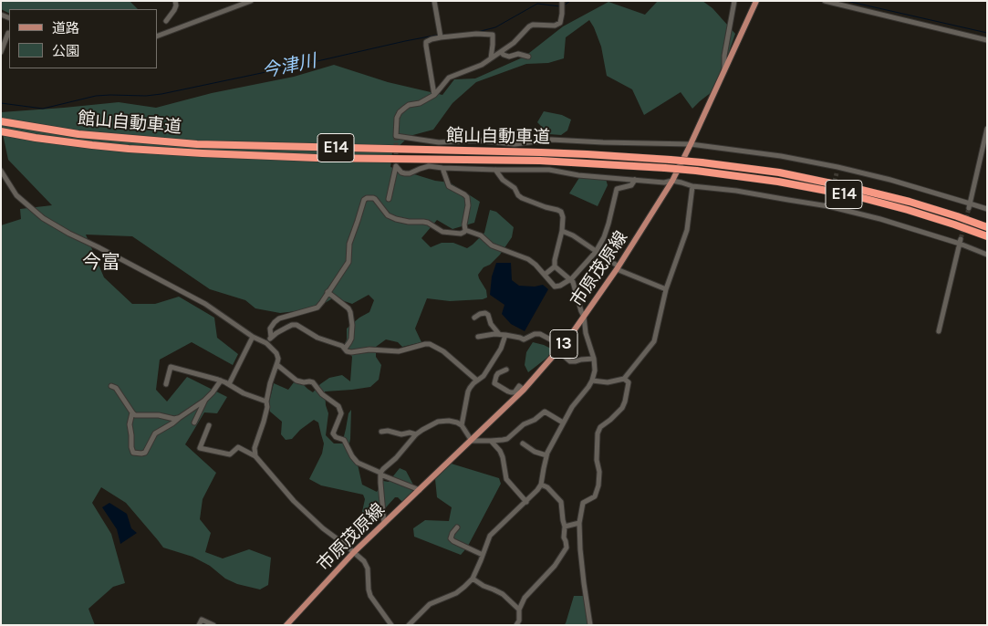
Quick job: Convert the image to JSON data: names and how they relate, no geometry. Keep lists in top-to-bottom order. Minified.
{"streets":{"highway":["館山自動車道","E14"],"main road":["市原茂原線","13"]},"districts":["今富"],"water":["今津川"],"legend":["道路","公園"]}
